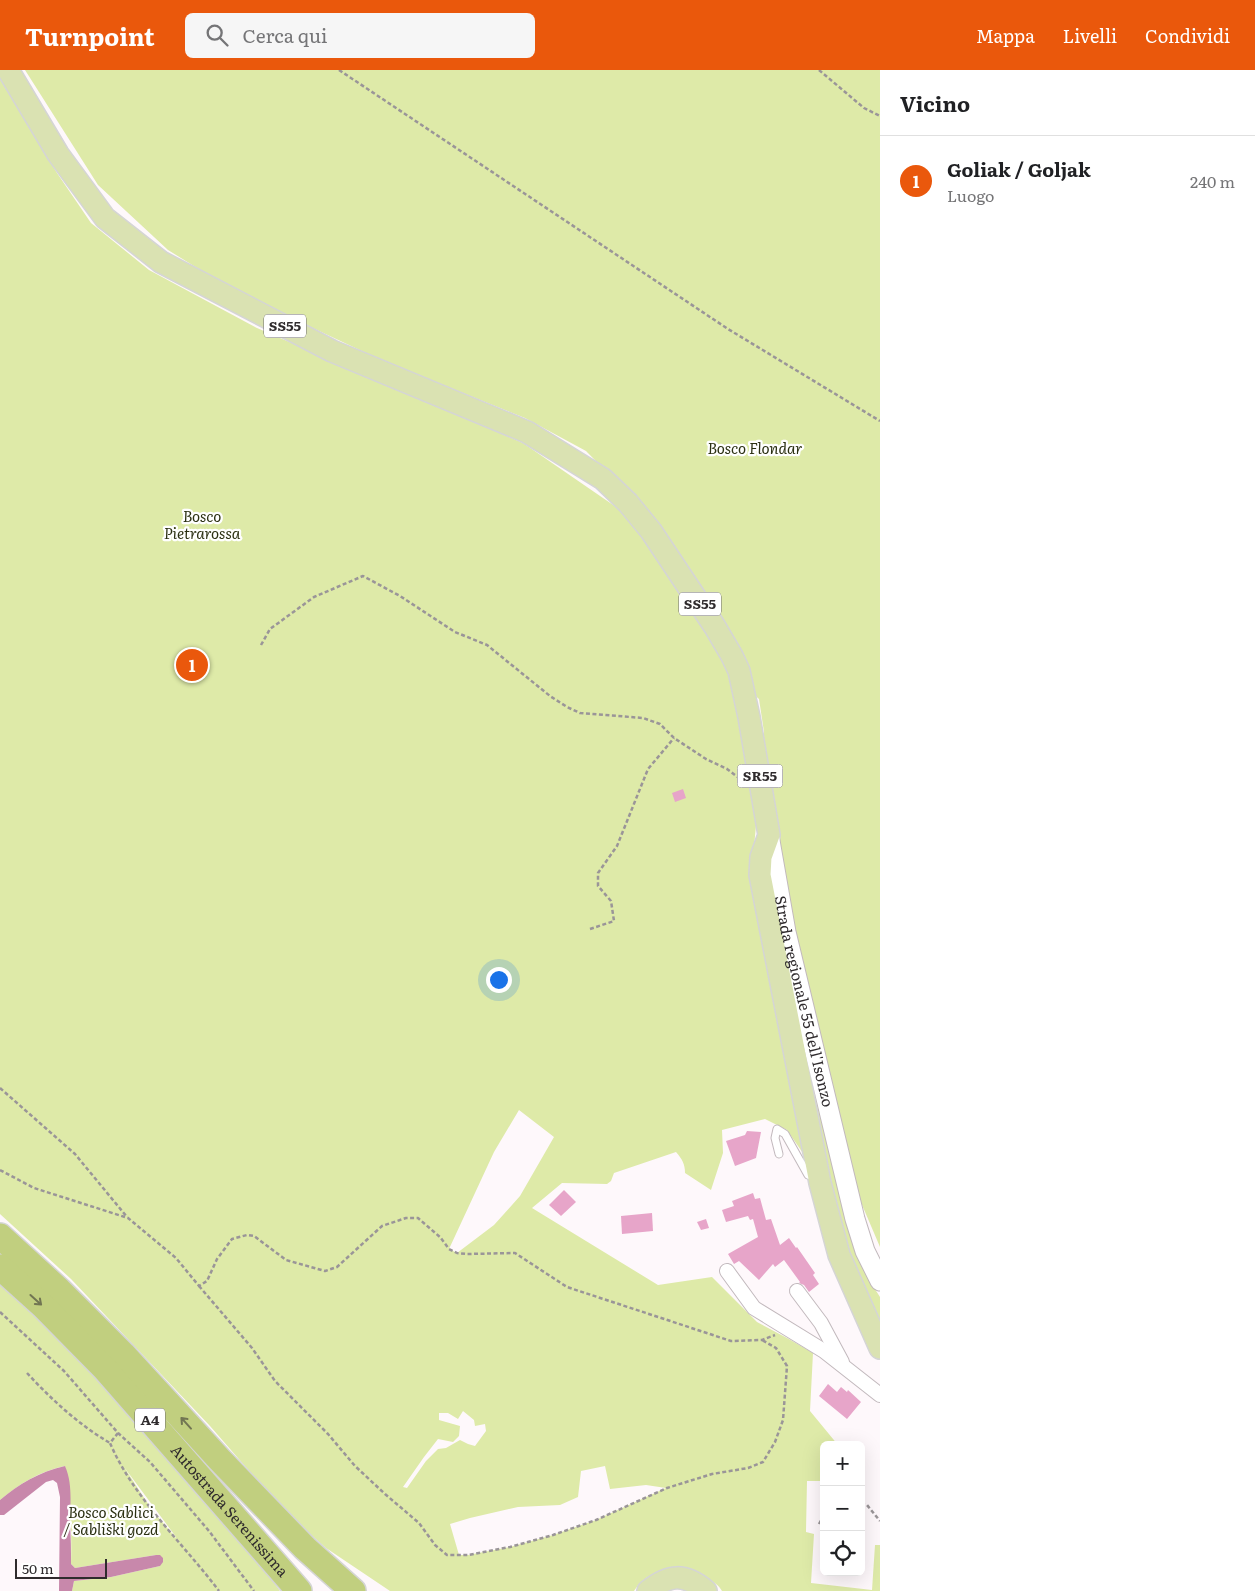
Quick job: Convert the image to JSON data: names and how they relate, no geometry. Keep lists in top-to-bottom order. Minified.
{"streets":{"highway":["A4","Autostrada Serenissima"],"main road":["SS55","SR55","Strada regionale 55 dell'Isonzo"]},"crossings":[["SS55","Strada regionale 55 dell'Isonzo"],["A4","Autostrada Serenissima"]],"parks":["Bosco Flondar","Bosco Pietrarossa","Bosco Sablici / Sabliški gozd"],"scale_bar":"50 m","page":{"header":"Turnpoint","search":"Cerca qui","nav":["Mappa","Livelli","Condividi"],"heading":"Vicino","list":[{"mark":"1","name":"Goliak / Goljak","note":"Luogo","value":"240 m"}],"pins":"1","map_buttons":["+","−"],"scale":"50 m"}}
